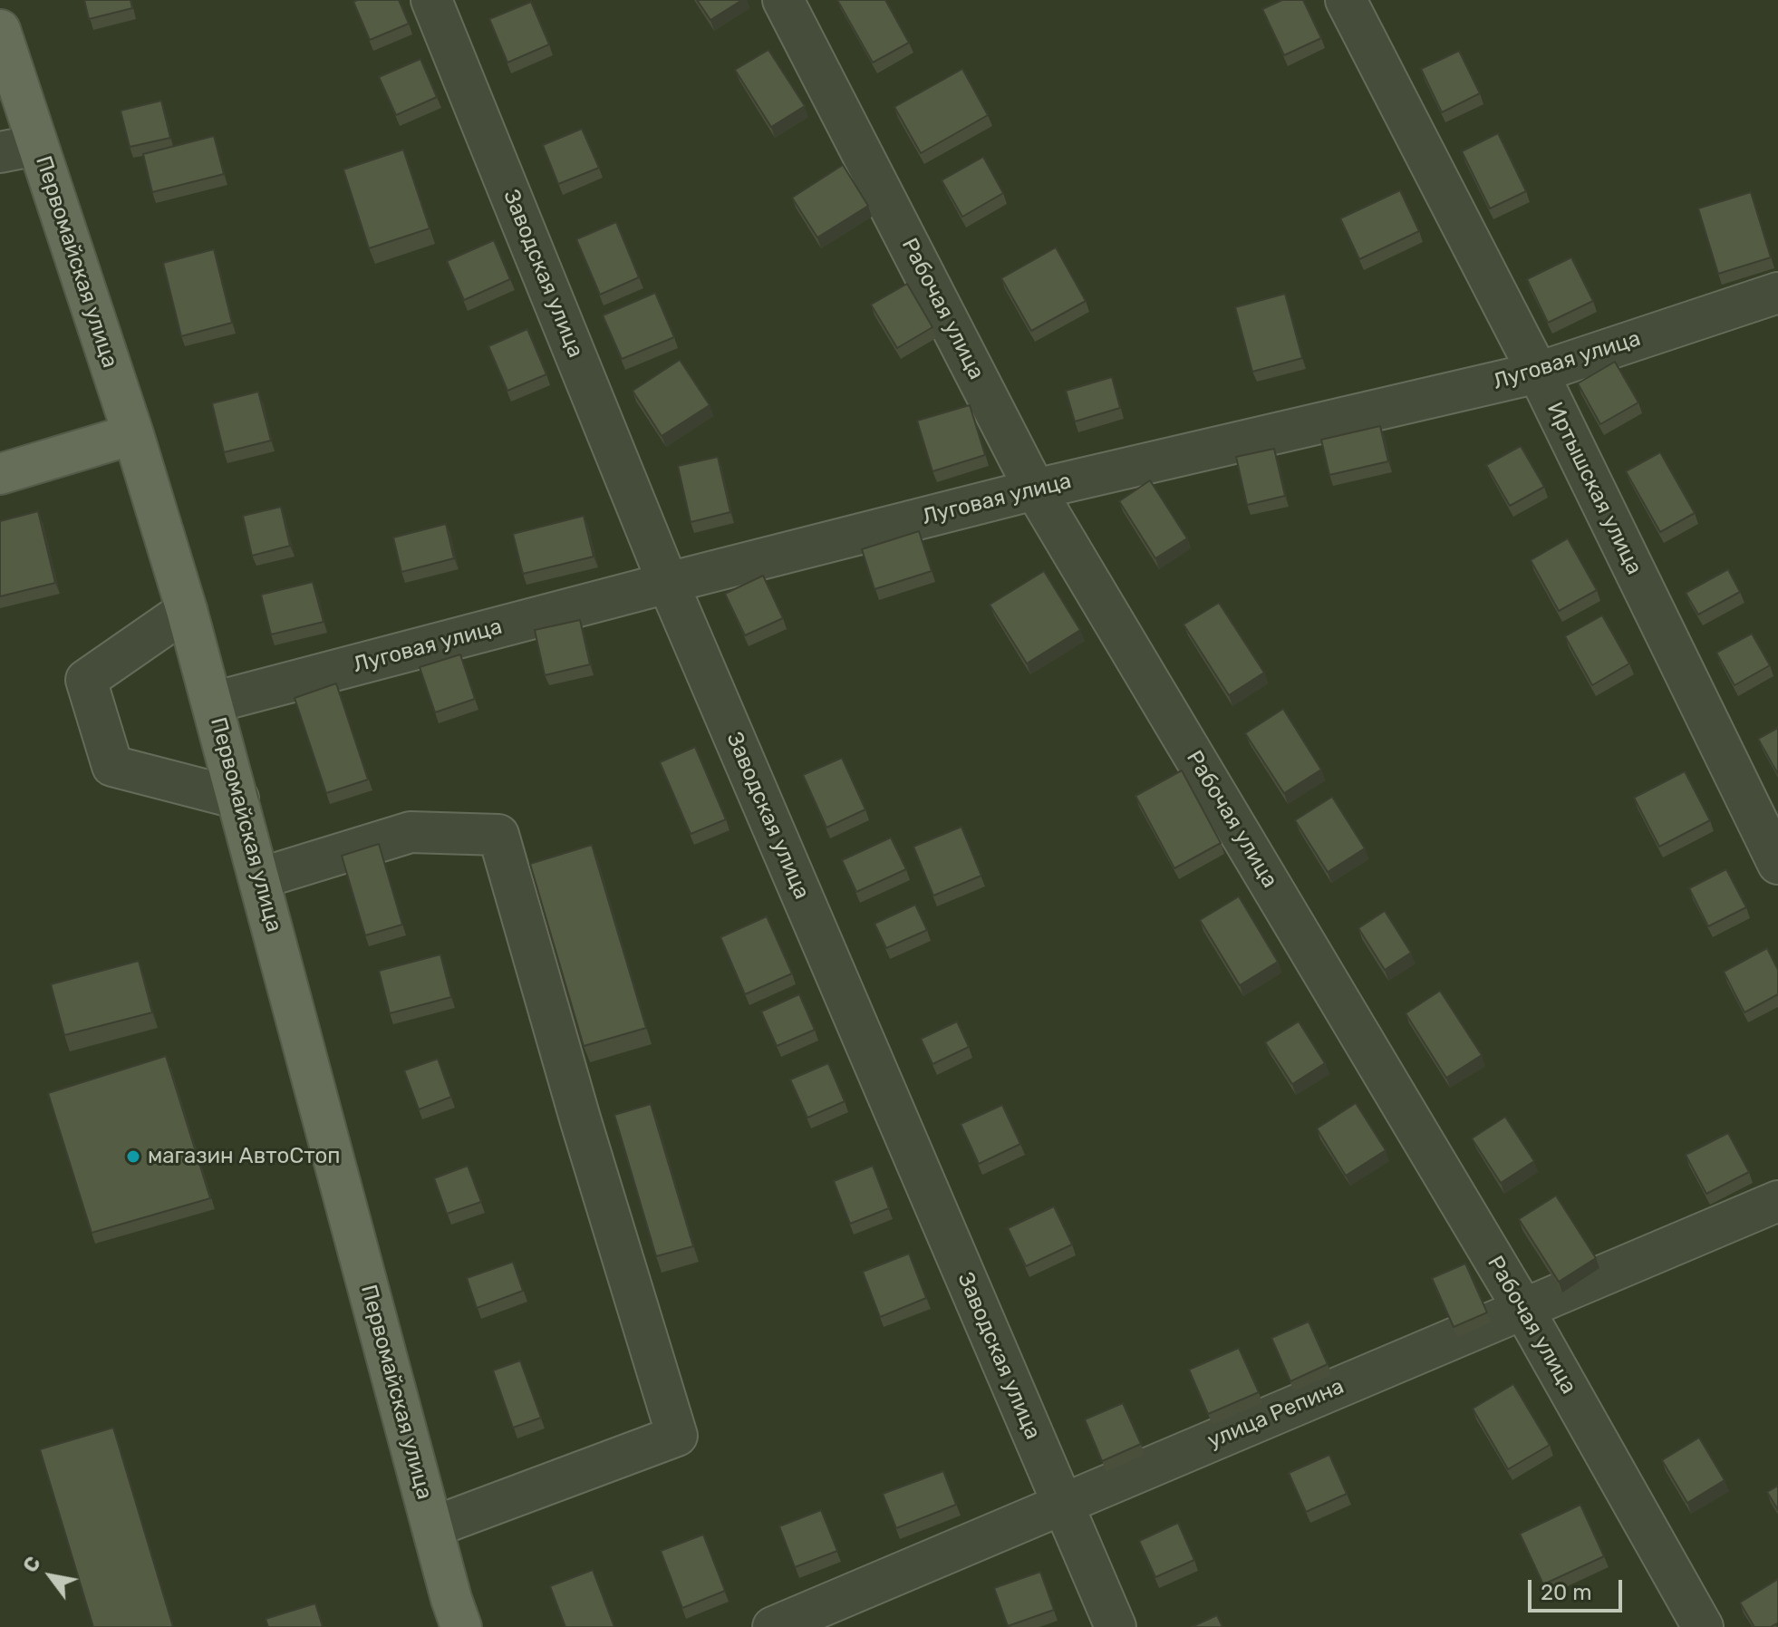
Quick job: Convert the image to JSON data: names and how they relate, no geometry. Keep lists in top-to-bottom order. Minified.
{"streets":{"main road":["Первомайская улица"],"street":["Заводская улица","Рабочая улица","Луговая улица","Иртышская улица","улица Репина"]},"crossings":[["Первомайская улица","Луговая улица"],["Заводская улица","Луговая улица"],["Заводская улица","улица Репина"],["Рабочая улица","Луговая улица"],["Рабочая улица","улица Репина"],["Луговая улица","Иртышская улица"]],"places":["магазин АвтоСтоп"],"scale_bar":"20 m","north":"top left"}
